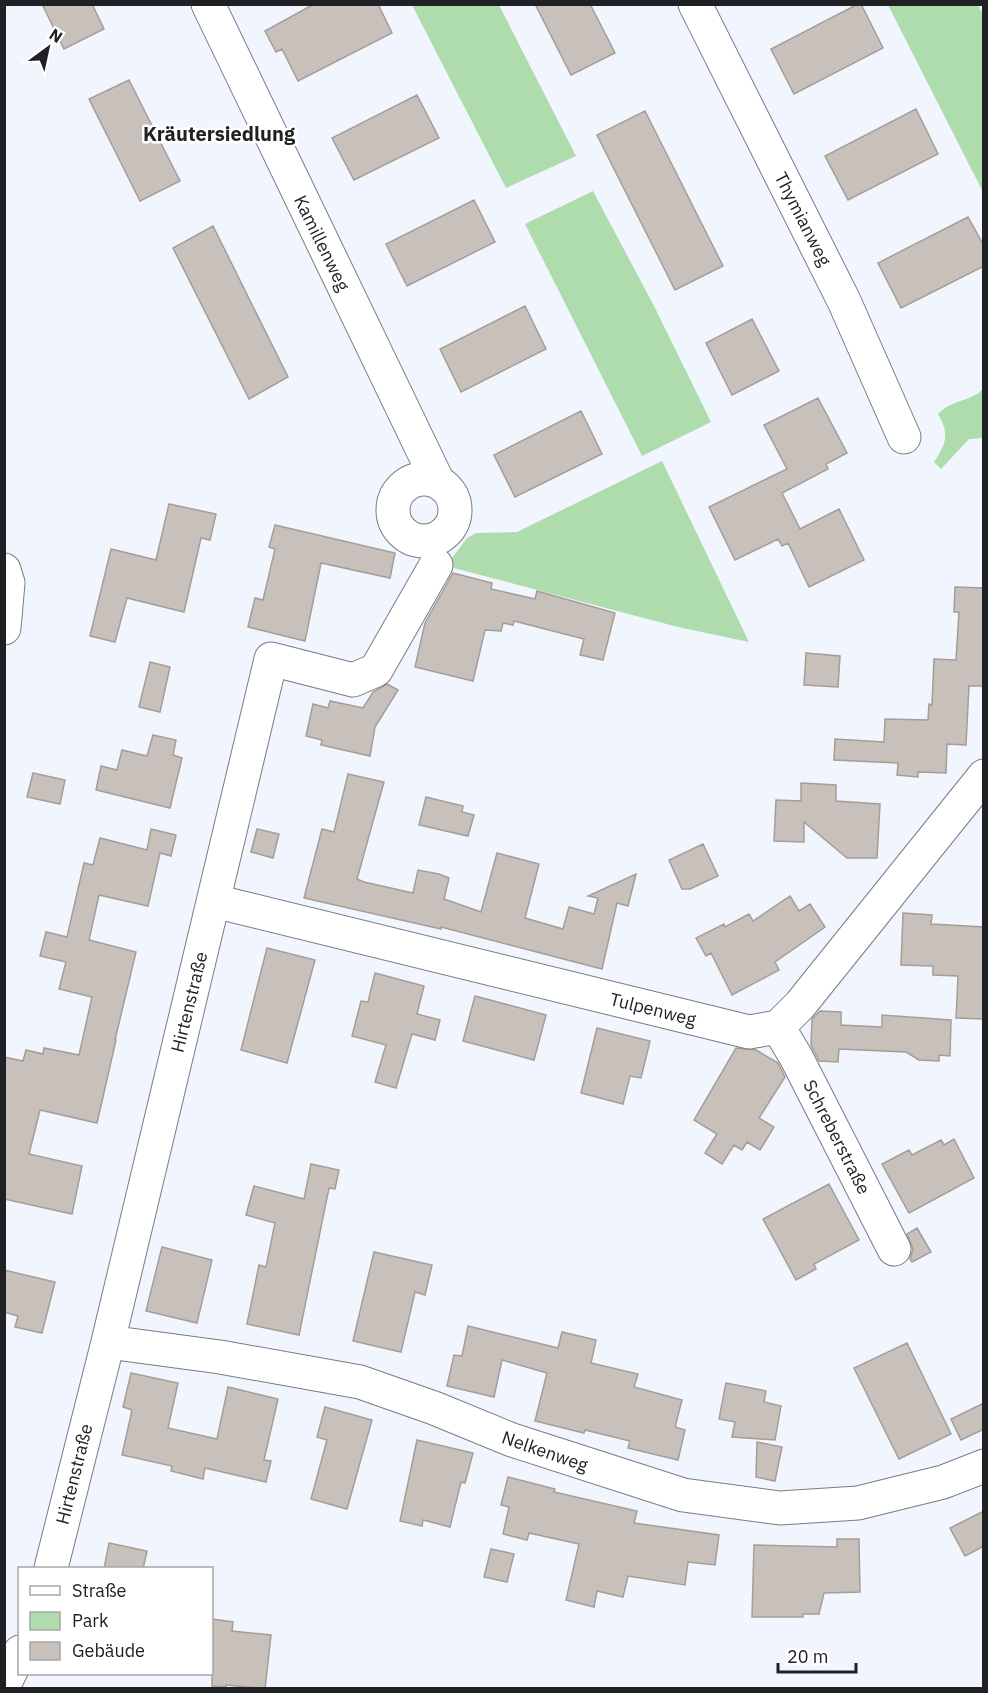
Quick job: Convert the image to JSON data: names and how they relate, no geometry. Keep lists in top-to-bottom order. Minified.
{"streets":{"street":["Thymianweg","Kamillenweg","Hirtenstraße","Tulpenweg","Schreberstraße","Nelkenweg"]},"crossings":[["Hirtenstraße","Tulpenweg"],["Hirtenstraße","Nelkenweg"],["Tulpenweg","Schreberstraße"]],"districts":["Kräutersiedlung"],"legend":["Straße","Park","Gebäude"],"scale_bar":"20 m","north":"top right"}
